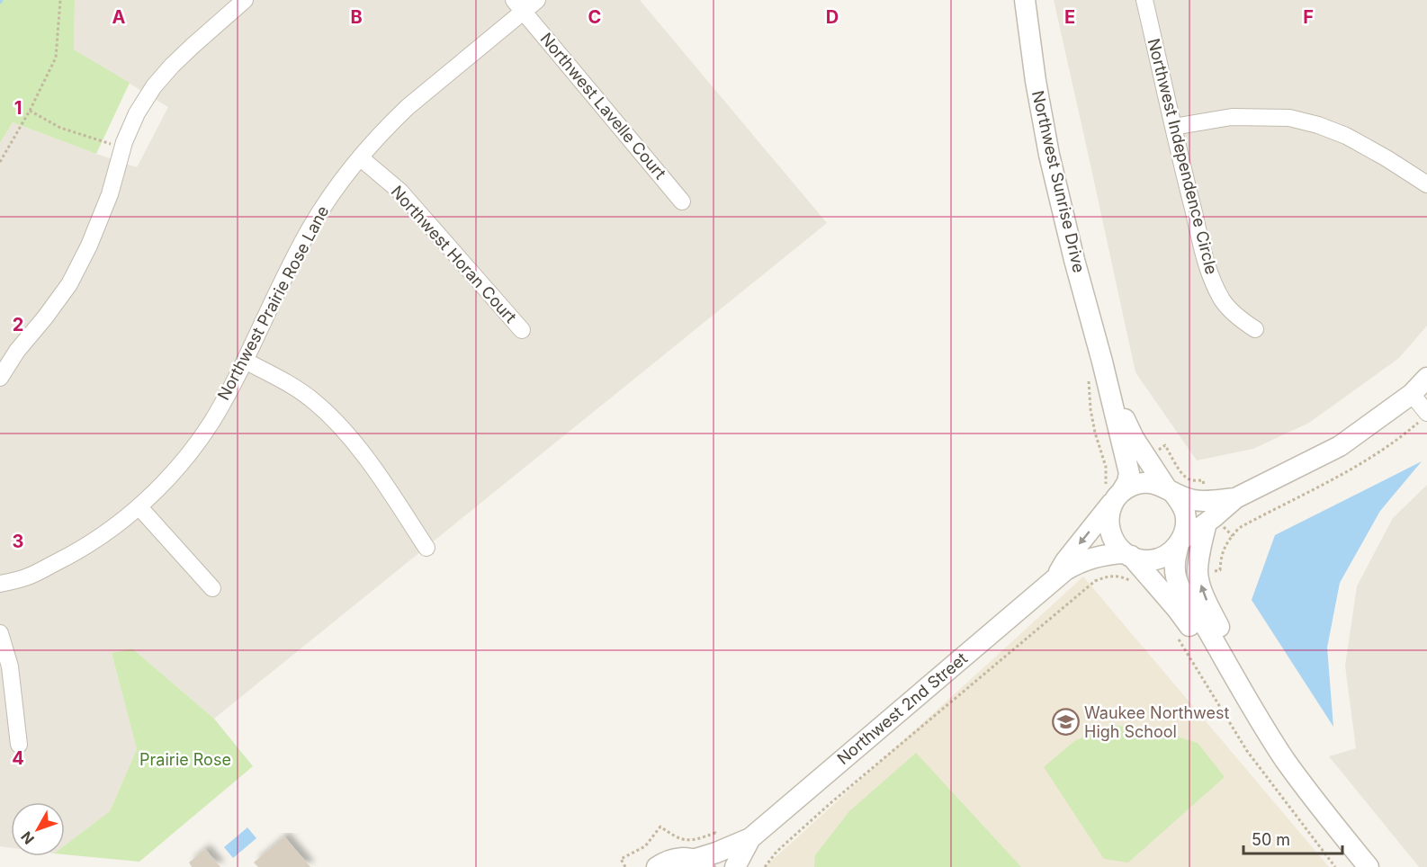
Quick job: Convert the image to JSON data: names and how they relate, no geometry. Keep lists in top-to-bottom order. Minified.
{"streets":{"street":["Northwest Lavelle Court","Northwest Independence Circle","Northwest Sunrise Drive","Northwest Horan Court","Northwest Prairie Rose Lane","Northwest 2nd Street"]},"crossings":[["Northwest Lavelle Court","Northwest Prairie Rose Lane"],["Northwest Sunrise Drive","Northwest 2nd Street"],["Northwest Horan Court","Northwest Prairie Rose Lane"]],"parks":["Prairie Rose"],"places":{"school or university":["Waukee Northwest High School"]},"scale_bar":"50 m","north":"bottom left","grid":{"columns":["A","B","C","D","E","F"],"rows":["1","2","3","4"]}}
